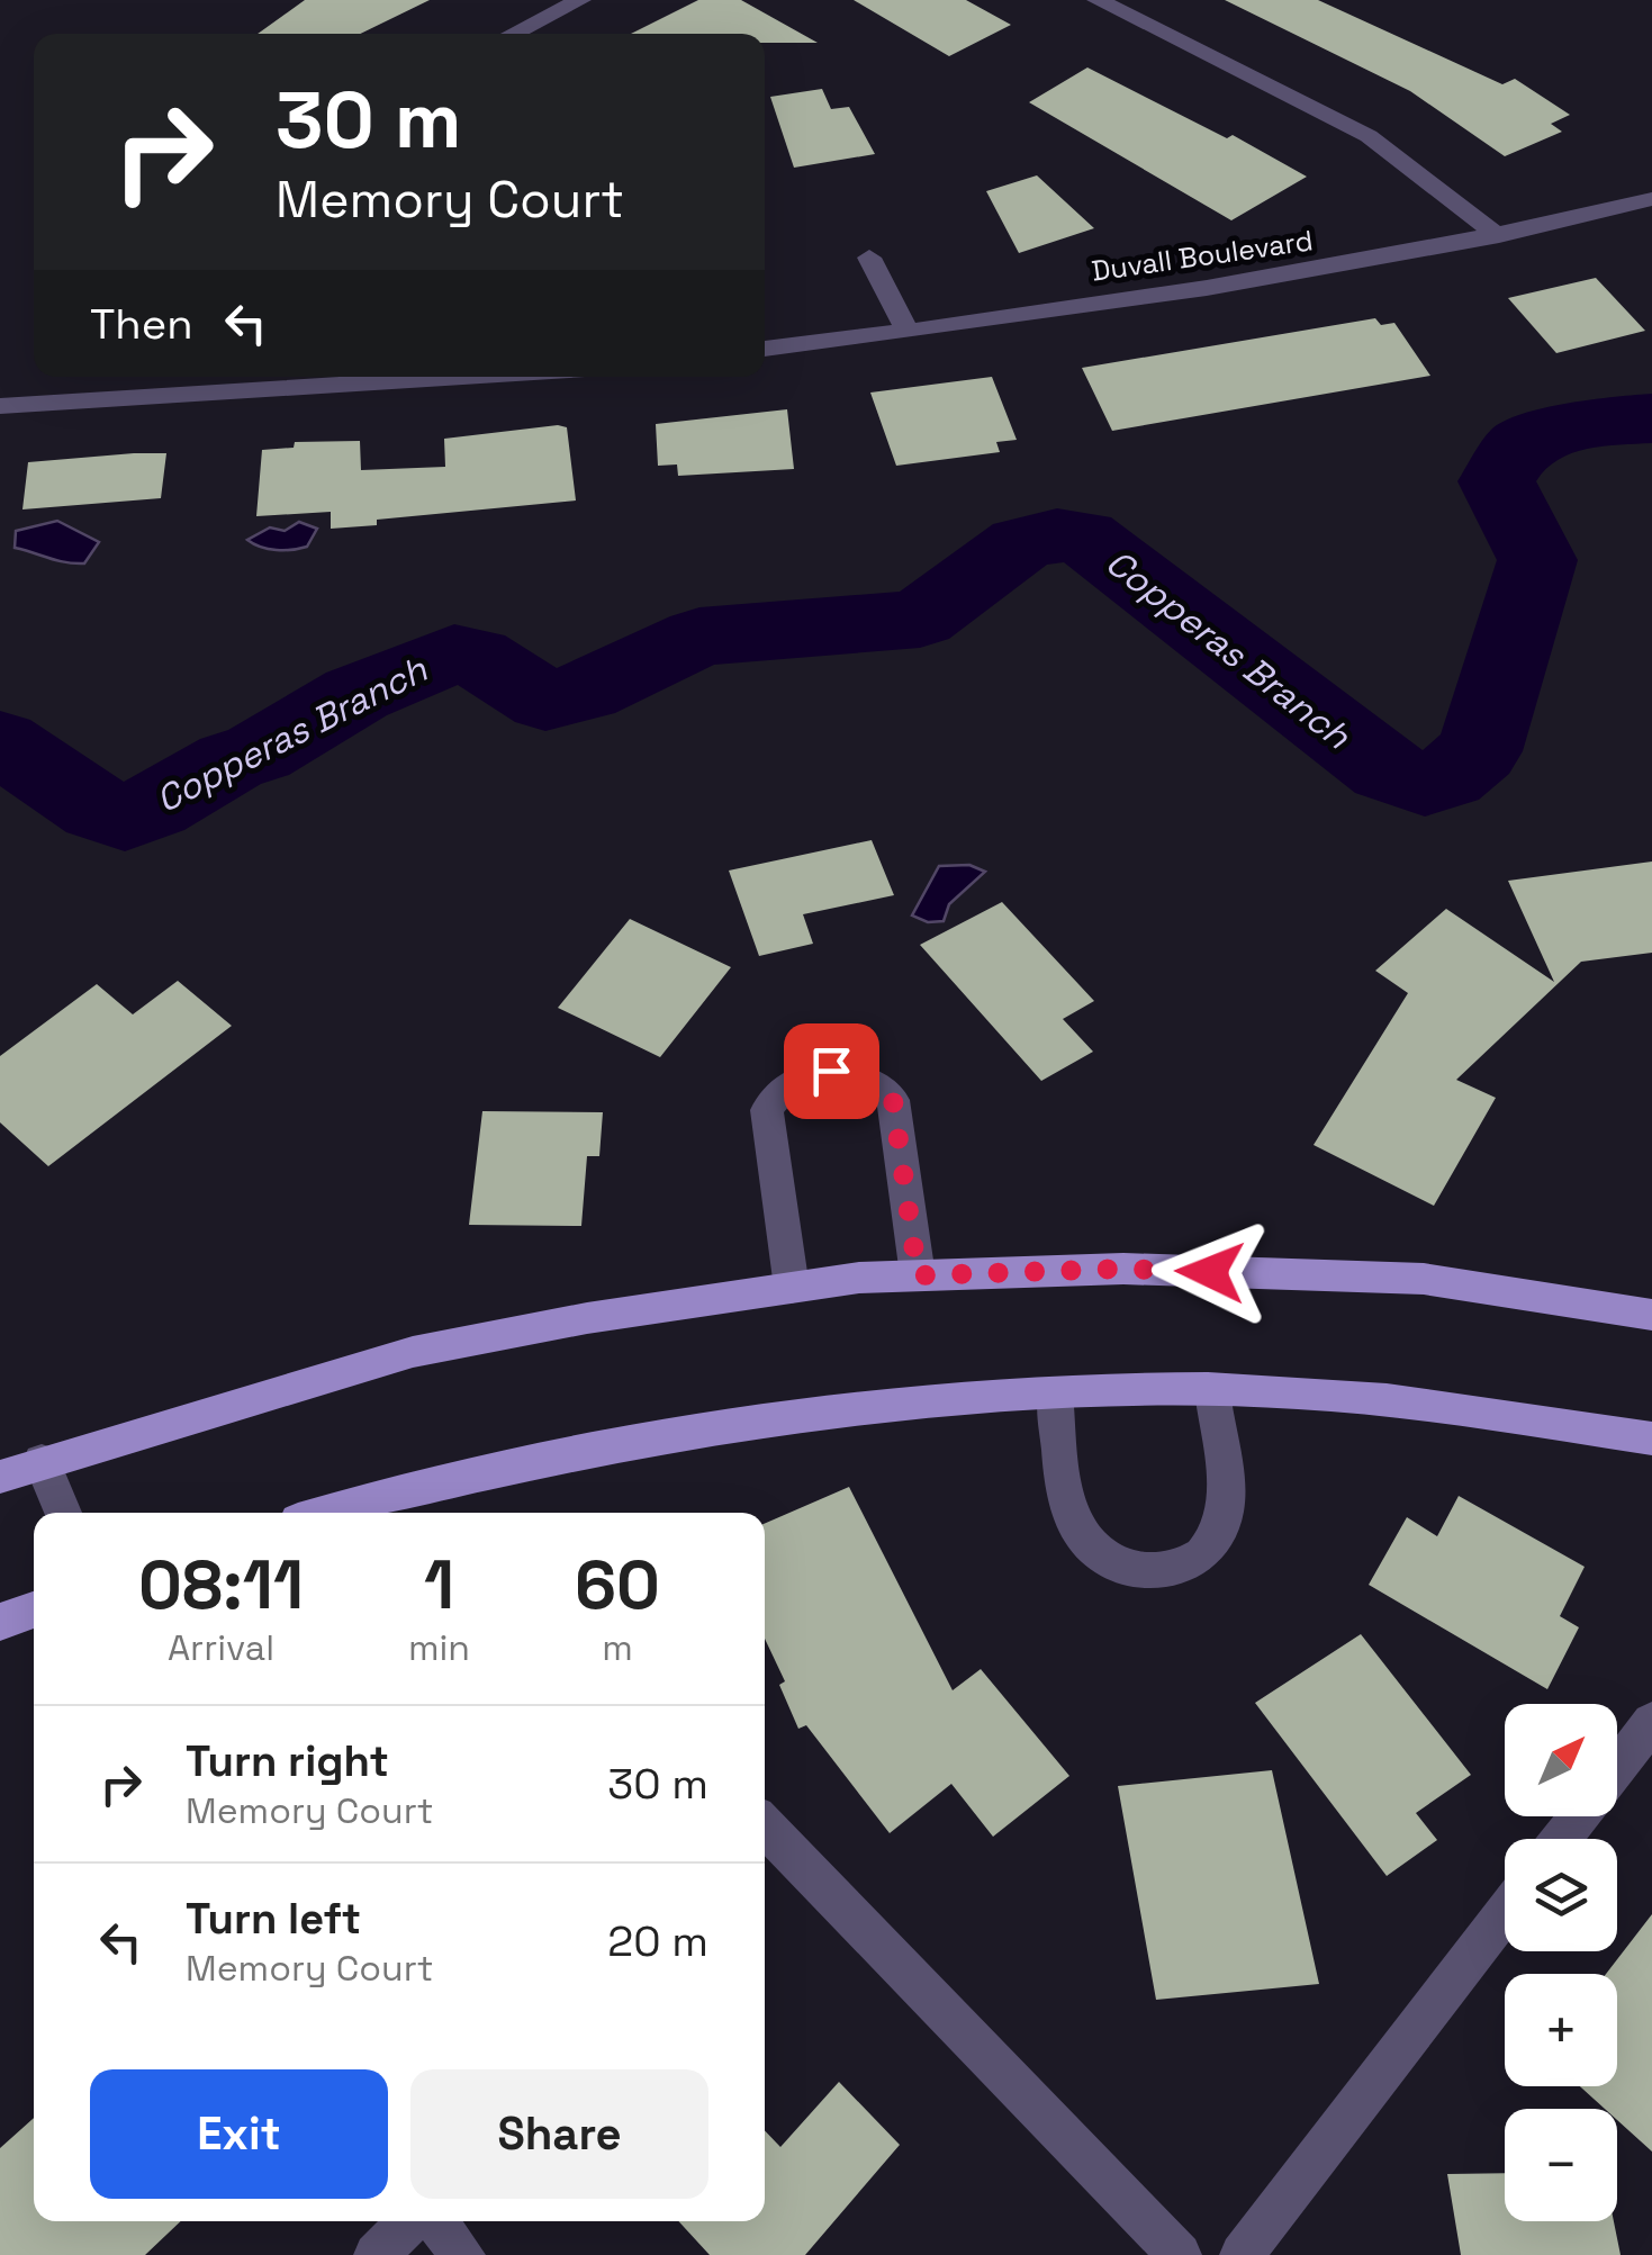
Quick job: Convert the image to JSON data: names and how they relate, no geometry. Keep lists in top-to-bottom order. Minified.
{"streets":{"street":["Duvall Boulevard"]},"water":["Copperas Branch"],"north":"top right","page":{"turn":["30 m","Memory Court"],"then":"Then","eta":["08:11","Arrival","1","min","60","m"],"map_buttons":["+","−"],"list":[{"name":"Turn right","note":"Memory Court","value":"30 m"},{"name":"Turn left","note":"Memory Court","value":"20 m"}],"buttons":["Exit","Share"]}}
